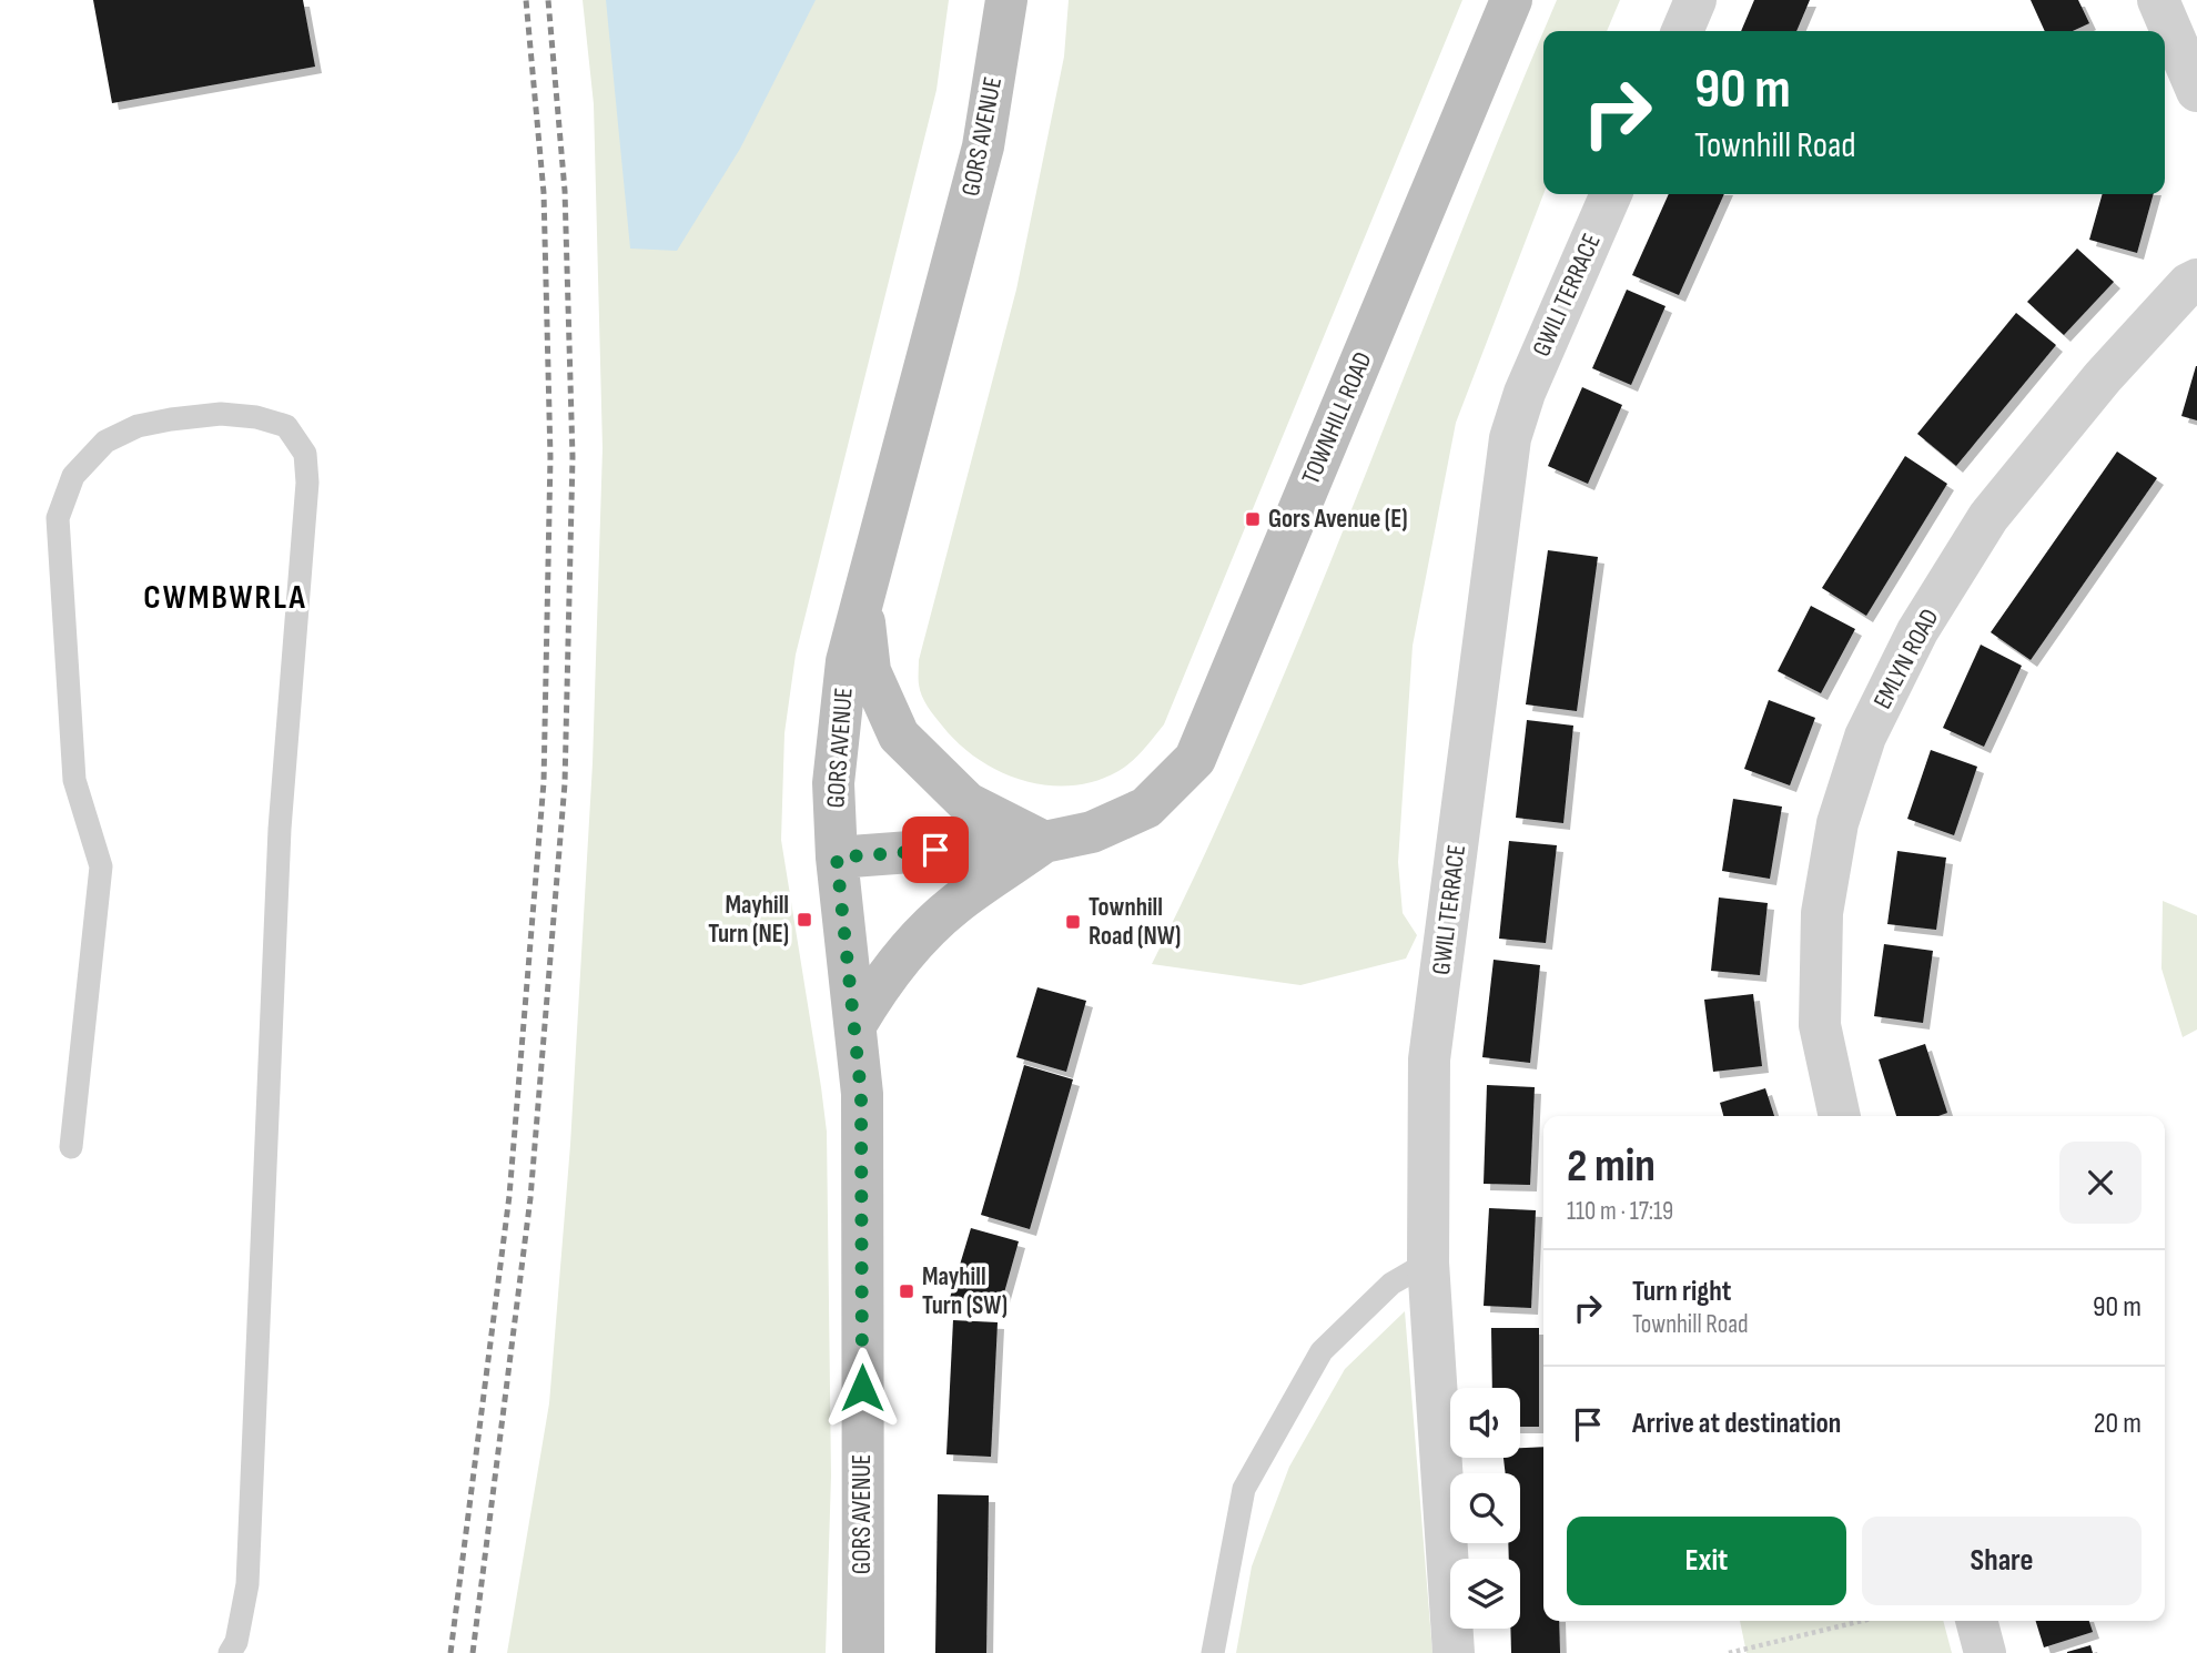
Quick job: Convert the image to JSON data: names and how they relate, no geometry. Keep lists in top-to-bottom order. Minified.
{"streets":{"street":["GORS AVENUE","GWILI TERRACE","TOWNHILL ROAD","EMLYN ROAD"]},"crossings":[["GORS AVENUE","TOWNHILL ROAD"]],"districts":["CWMBWRLA"],"places":{"transit":["Gors Avenue (E)","Mayhill Turn (NE)","Townhill Road (NW)","Mayhill Turn (SW)"]},"page":{"turn":["90 m","Townhill Road"],"heading":["2 min","110 m · 17:19"],"list":[{"name":"Turn right","note":"Townhill Road","value":"90 m"},{"name":"Arrive at destination","value":"20 m"}],"buttons":["Exit","Share"]}}
